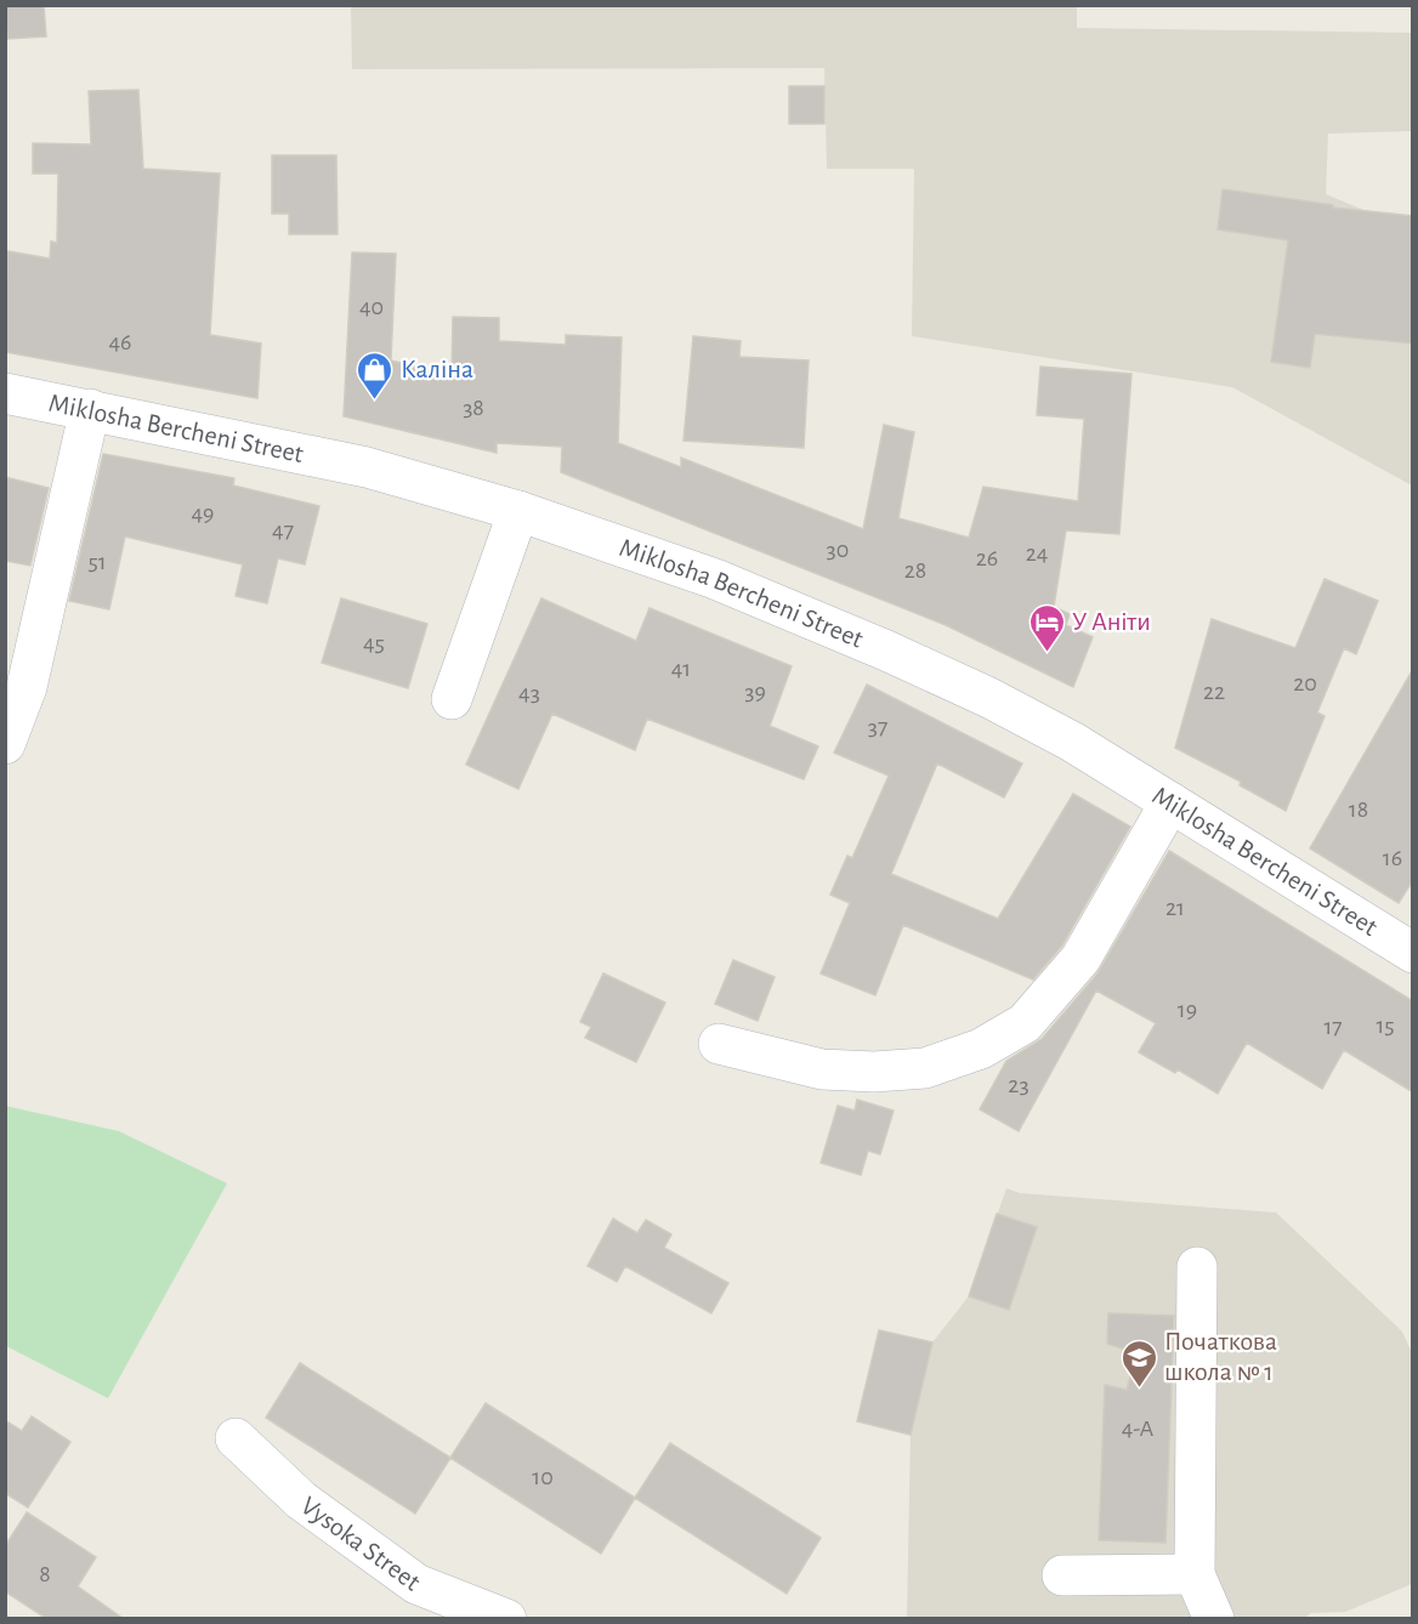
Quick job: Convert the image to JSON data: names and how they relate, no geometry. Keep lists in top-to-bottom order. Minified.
{"streets":{"street":["Miklosha Bercheni Street","Vysoka Street"]},"places":{"shop":["Калiна"],"hotel":["У Аніти"],"school or university":["Початкова школа № 1"]},"house_numbers":["40","46","38","49","47","30","24","26","51","28","45","41","20","39","22","43","37","18","16","21","19","15","17","23","4-А","10","8"]}
